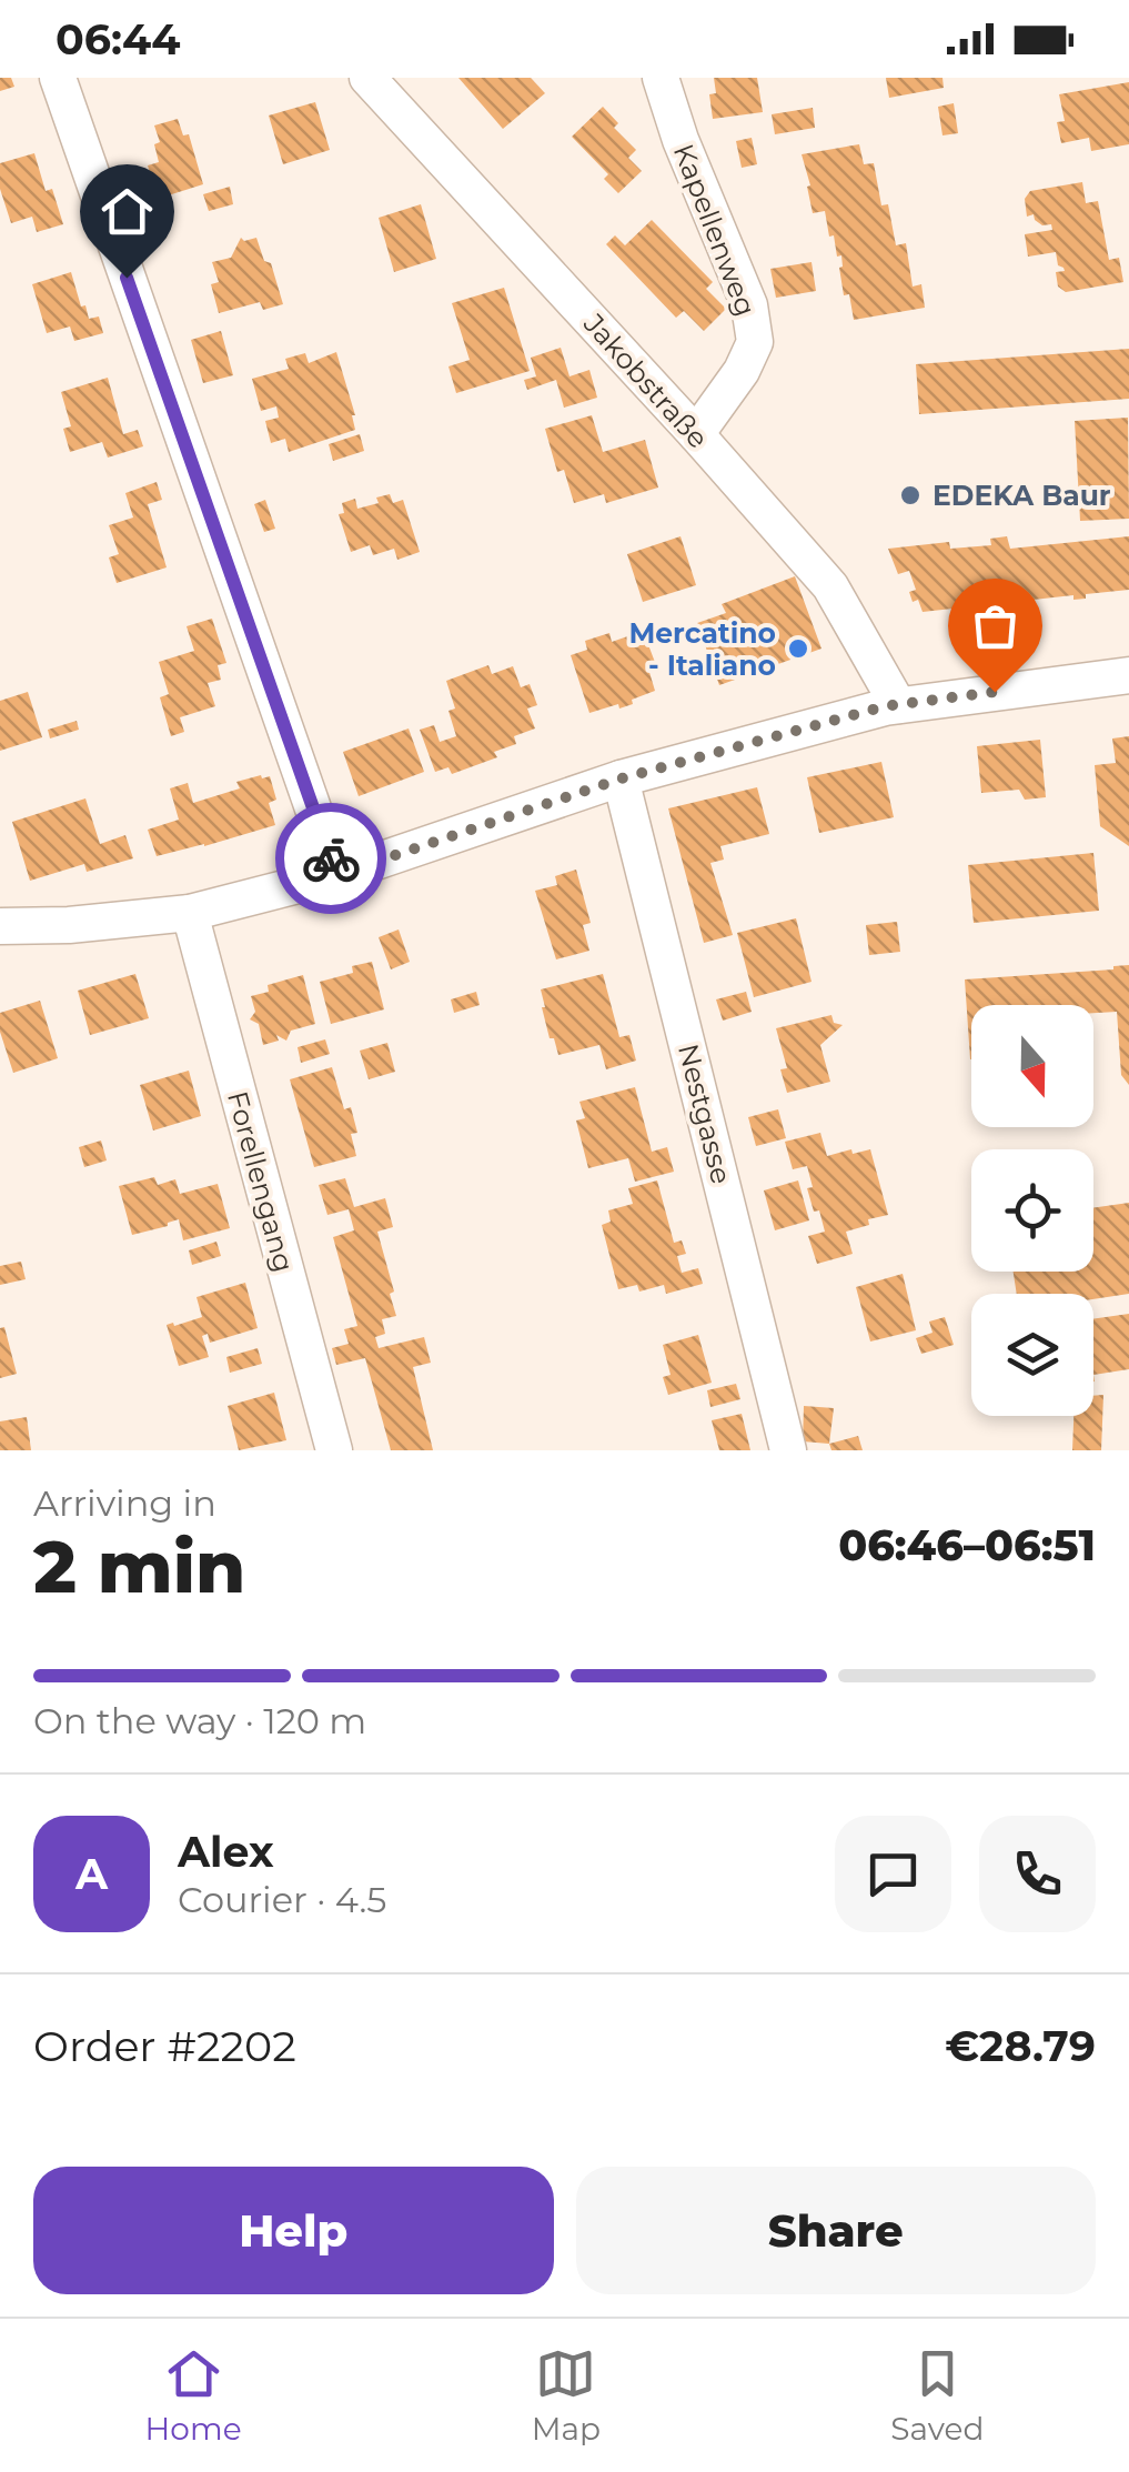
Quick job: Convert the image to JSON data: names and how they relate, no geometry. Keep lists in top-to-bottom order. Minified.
{"streets":{"street":["Kapellenweg","Jakobstraße","Nestgasse","Forellengang"]},"crossings":[["Kapellenweg","Jakobstraße"]],"places":["EDEKA Baur","Mercatino - Italiano"],"north":"bottom","page":{"status":"06:44","heading":["2 min","Arriving in","06:46–06:51"],"panel":["Alex","Courier · 4.5","Order #2202","€28.79"],"bar":"On the way · 120 m","round":"A","buttons":["Help","Share"],"tabs":["Home","Map","Saved"]}}
